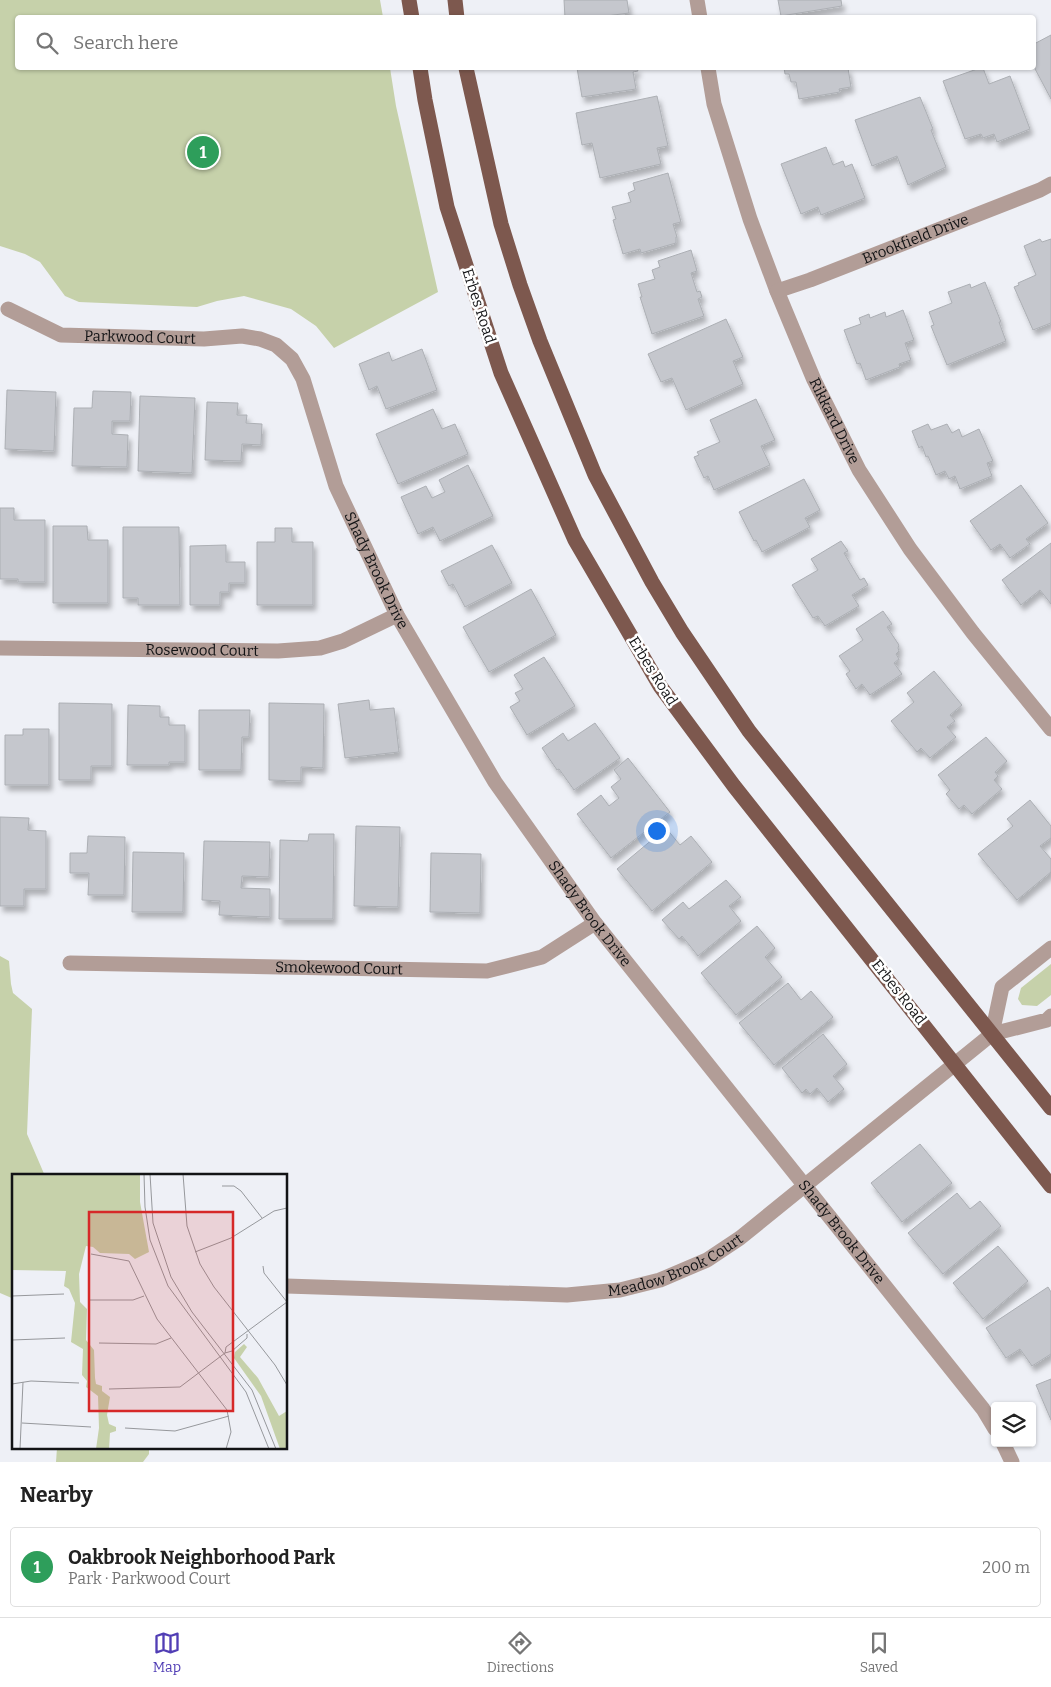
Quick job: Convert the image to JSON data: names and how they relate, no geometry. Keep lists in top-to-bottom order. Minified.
{"streets":{"main road":["Erbes Road"],"street":["Brookfield Drive","Parkwood Court","Rikkard Drive","Shady Brook Drive","Rosewood Court","Smokewood Court","Meadow Brook Court"]},"crossings":[["Brookfield Drive","Rikkard Drive"],["Erbes Road","Meadow Brook Court"],["Parkwood Court","Shady Brook Drive"],["Shady Brook Drive","Rosewood Court"],["Shady Brook Drive","Smokewood Court"],["Shady Brook Drive","Meadow Brook Court"]],"page":{"search":"Search here","pins":"1","heading":"Nearby","list":[{"mark":"1","name":"Oakbrook Neighborhood Park","note":"Park · Parkwood Court","value":"200 m"}],"nav":["Map","Directions","Saved"]}}
